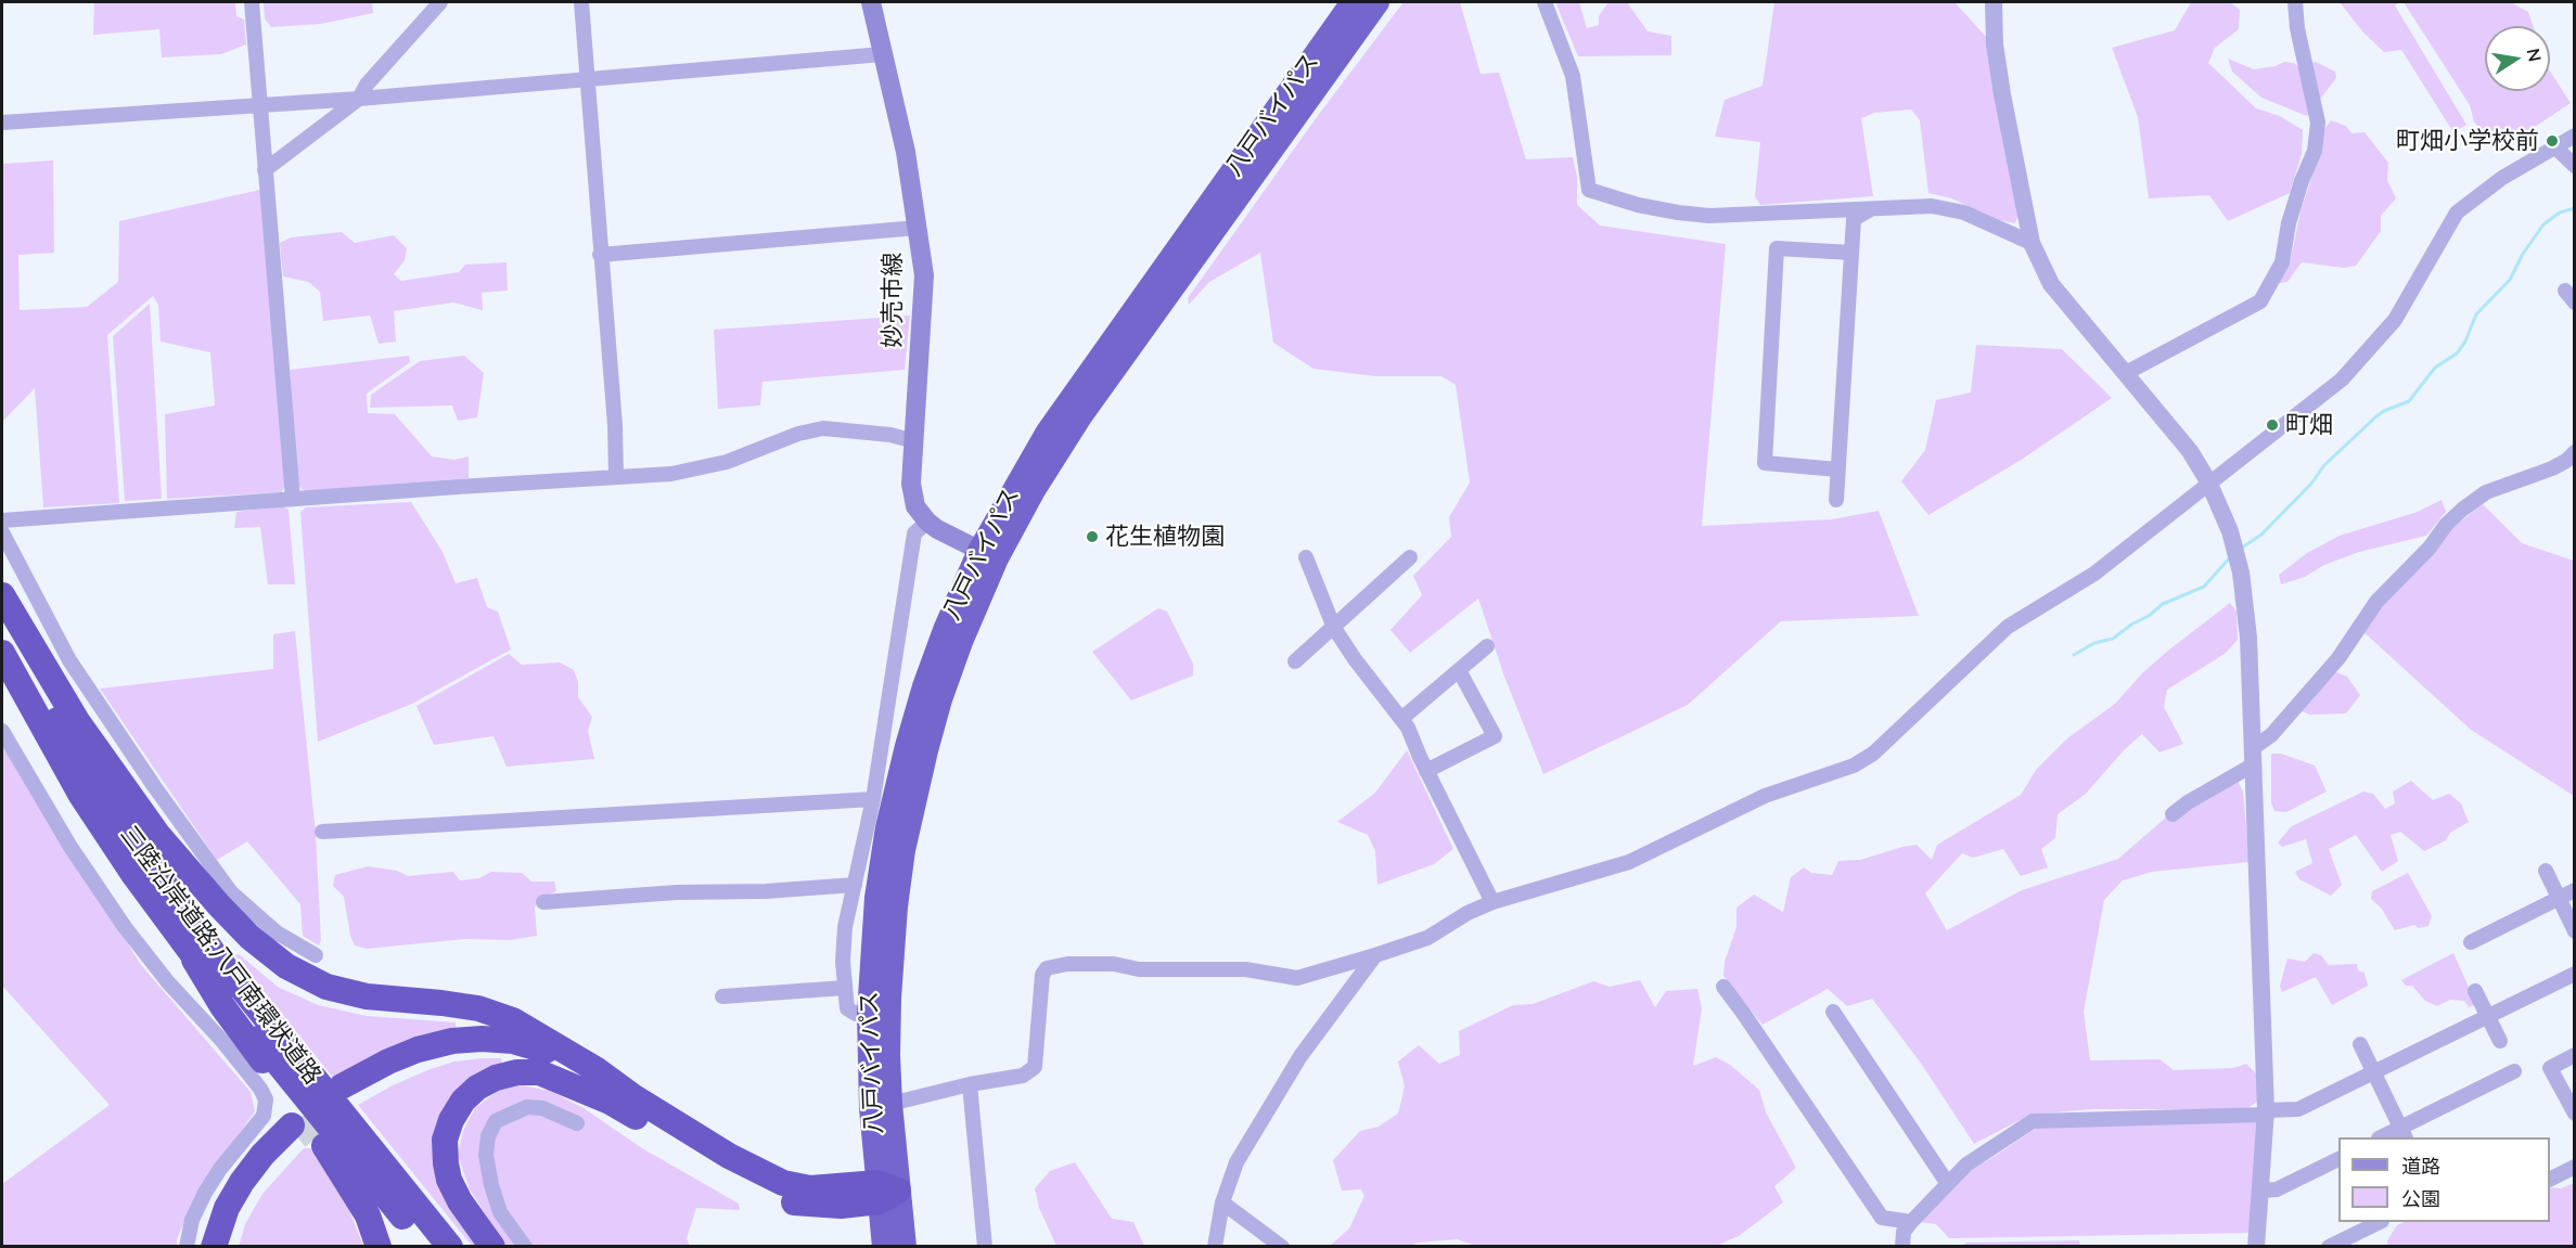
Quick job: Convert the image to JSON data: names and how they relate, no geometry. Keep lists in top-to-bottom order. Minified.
{"streets":{"highway":["八戸バイパス","三陸沿岸道路;八戸南環状道路"],"main road":["妙売市線"]},"places":["町畑小学校前","町畑","花生植物園"],"legend":["道路","公園"],"north":"right"}
